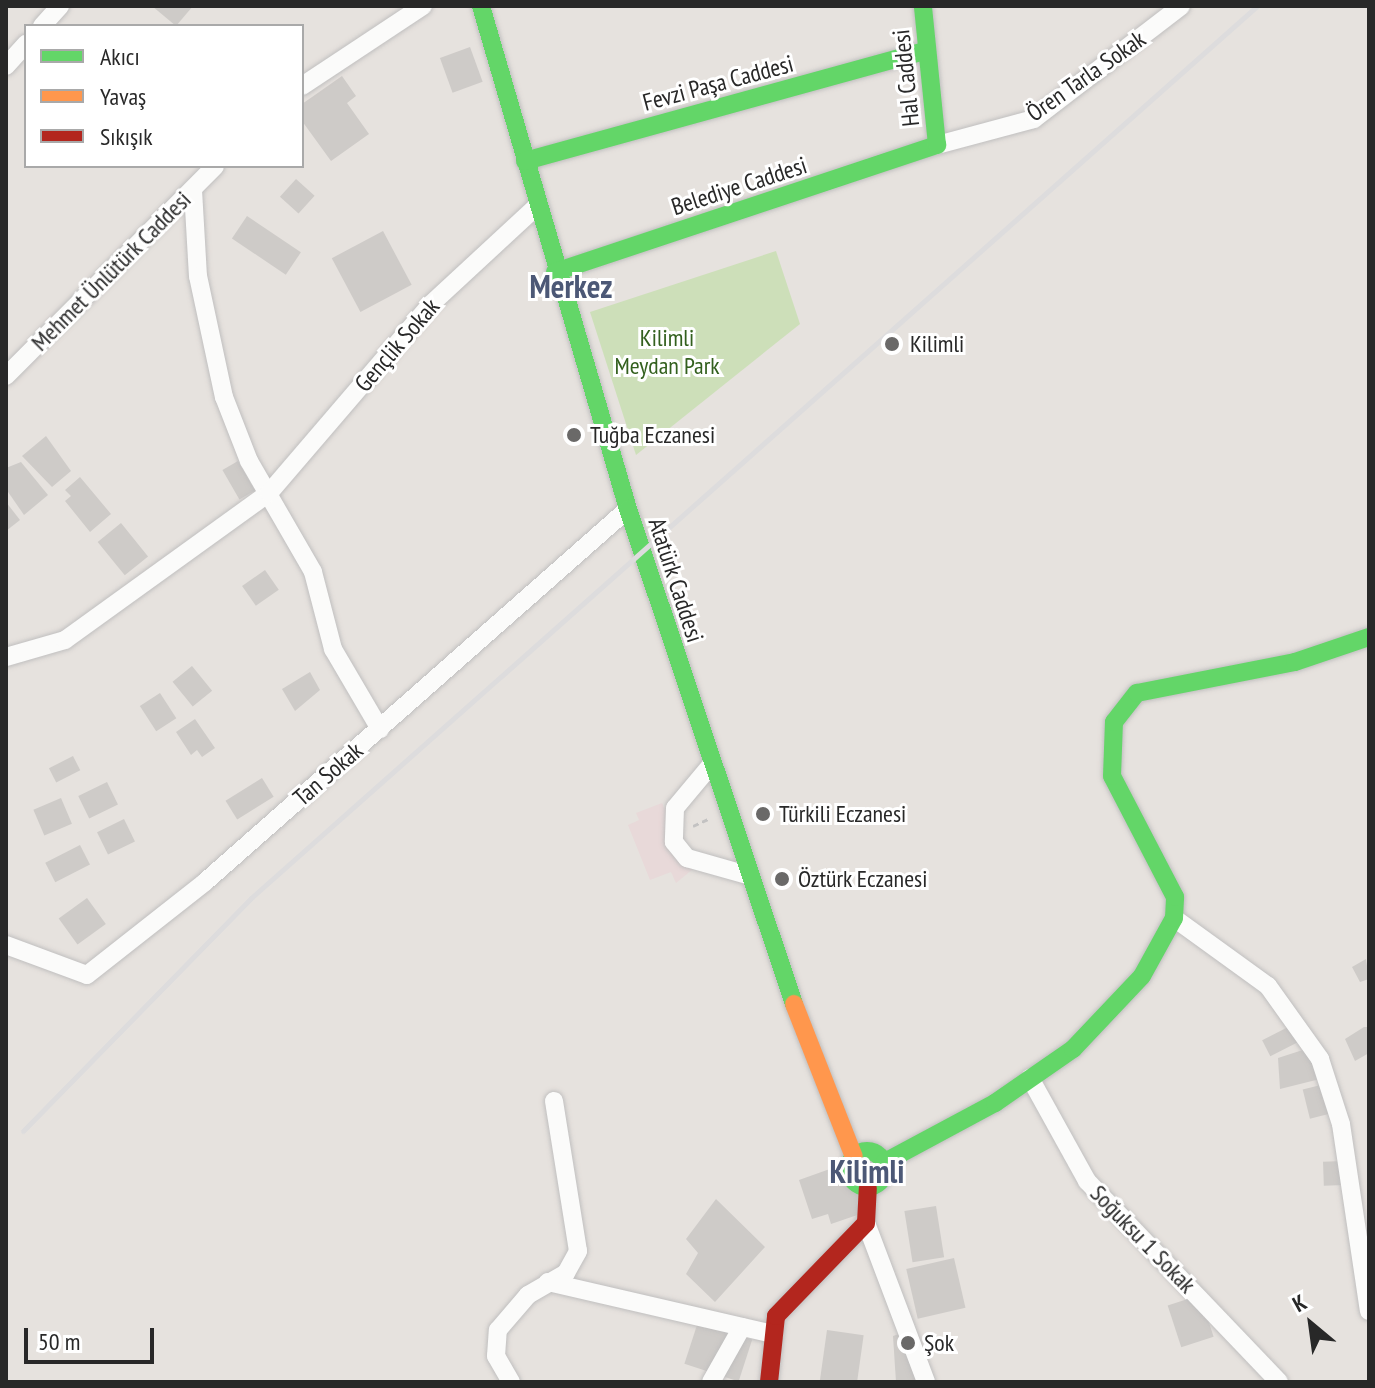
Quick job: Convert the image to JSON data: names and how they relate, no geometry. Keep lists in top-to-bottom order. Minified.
{"streets":{"main road":["Hal Caddesi","Fevzi Paşa Caddesi","Belediye Caddesi","Atatürk Caddesi"],"street":["Ören Tarla Sokak","Mehmet Ünlütürk Caddesi","Gençlik Sokak","Tan Sokak","Soğuksu 1 Sokak"]},"crossings":[["Ören Tarla Sokak","Hal Caddesi"],["Ören Tarla Sokak","Belediye Caddesi"],["Hal Caddesi","Fevzi Paşa Caddesi"],["Hal Caddesi","Belediye Caddesi"],["Fevzi Paşa Caddesi","Atatürk Caddesi"],["Belediye Caddesi","Atatürk Caddesi"],["Gençlik Sokak","Atatürk Caddesi"],["Atatürk Caddesi","Tan Sokak"]],"districts":["Merkez","Kilimli"],"parks":["Kilimli Meydan Park"],"places":["Kilimli","Tuğba Eczanesi","Türkili Eczanesi","Öztürk Eczanesi","Şok"],"legend":["Akıcı","Yavaş","Sıkışık"],"scale_bar":"50 m","north":"top left"}
